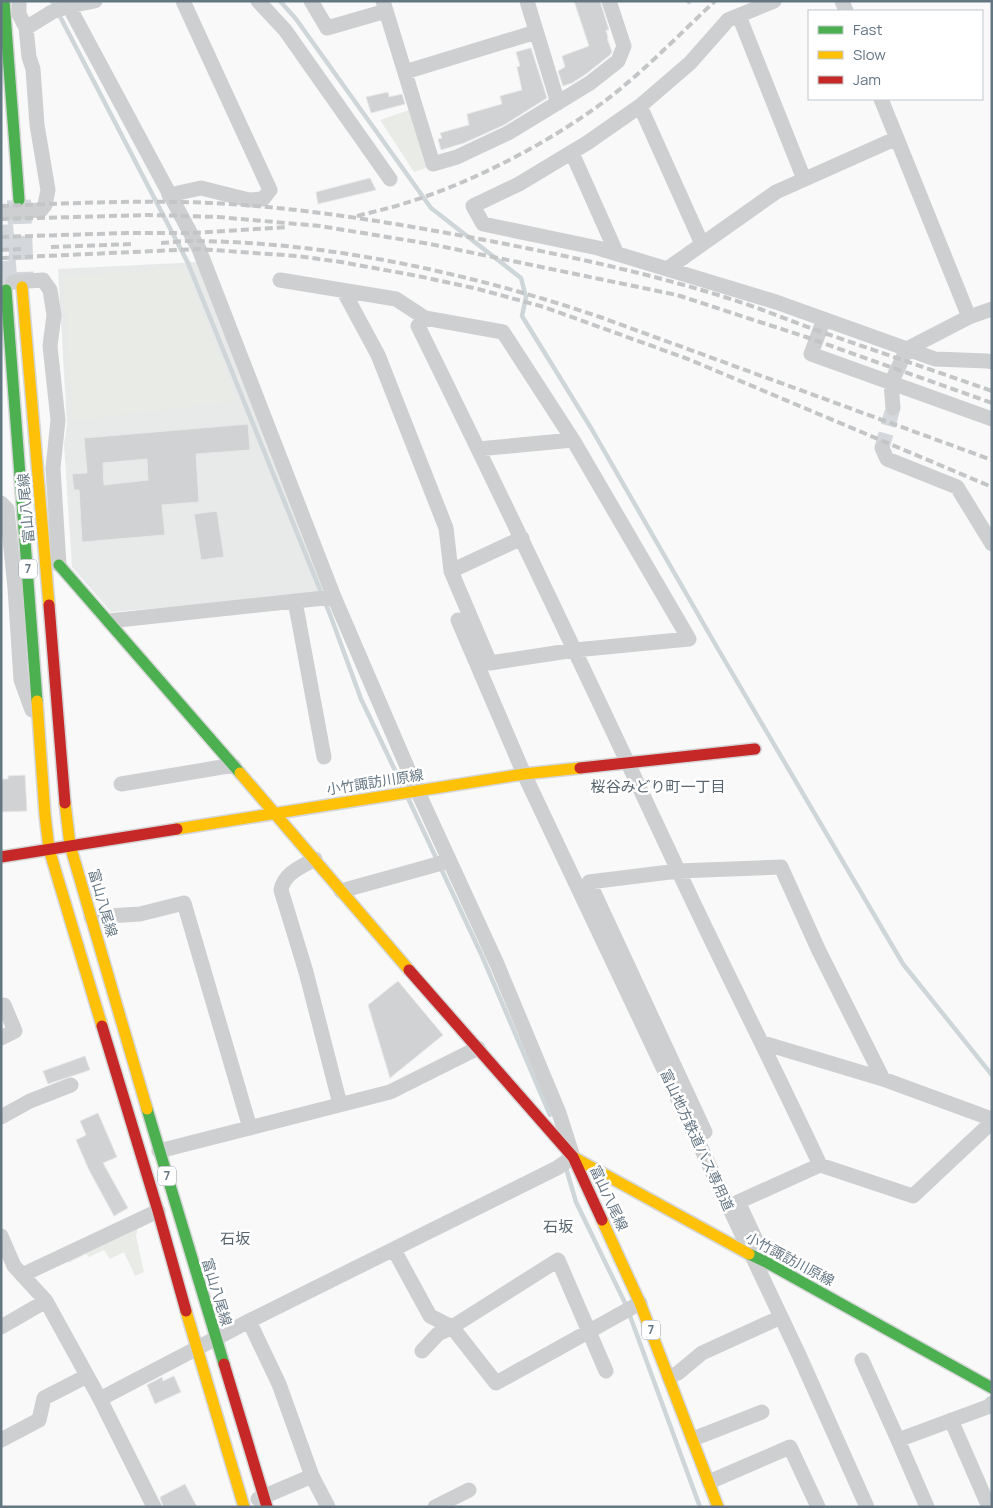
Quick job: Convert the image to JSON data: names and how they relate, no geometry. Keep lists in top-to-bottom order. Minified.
{"streets":{"main road":["富山八尾線","7","小竹諏訪川原線"],"street":["富山地方鉄道バス専用道"]},"crossings":[["富山八尾線","小竹諏訪川原線"],["小竹諏訪川原線","富山地方鉄道バス専用道"]],"districts":["桜谷みどり町一丁目","石坂","石坂"],"legend":["Fast","Slow","Jam"]}
